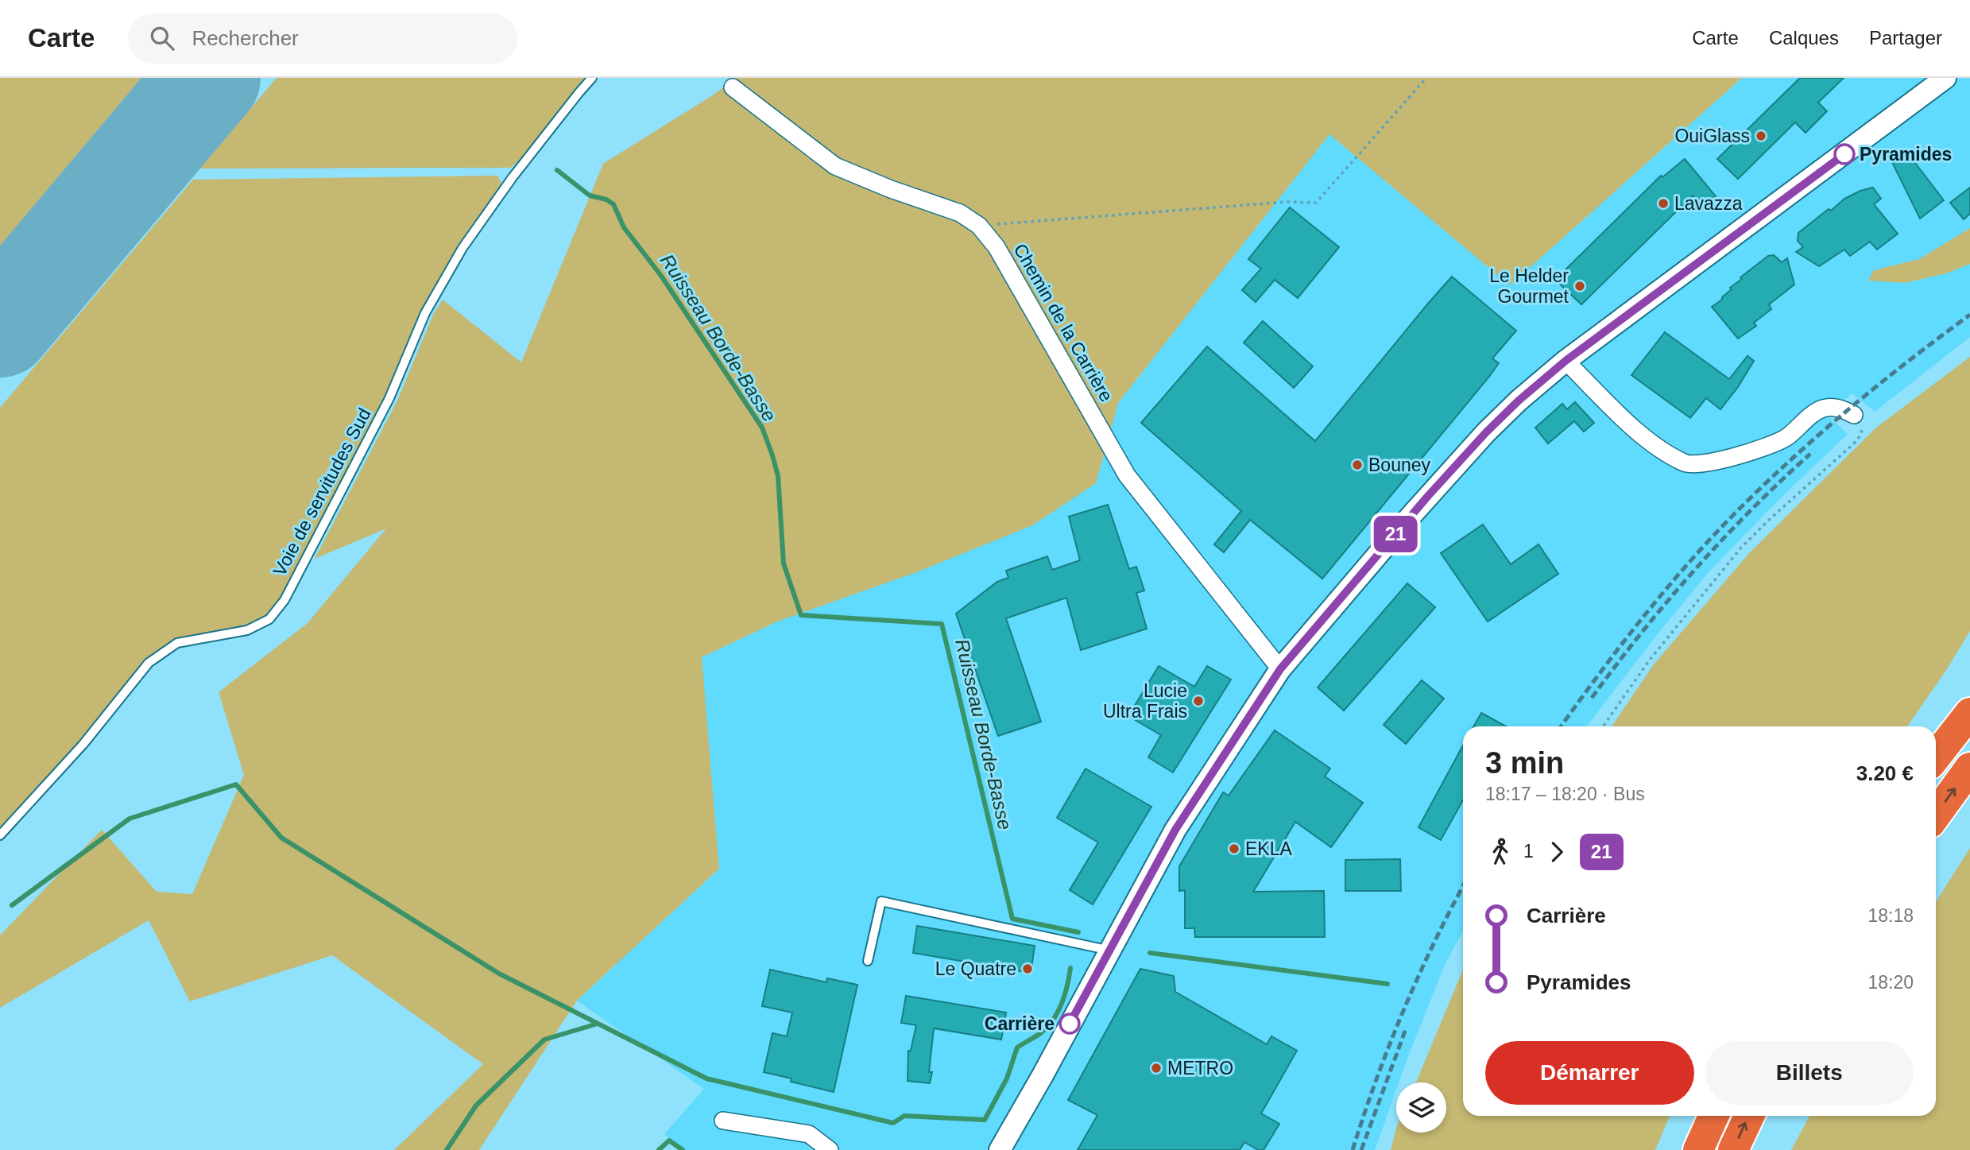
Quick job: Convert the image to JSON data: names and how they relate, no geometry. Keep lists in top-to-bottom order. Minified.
{"streets":{"street":["Chemin de la Carrière"],"lane":["Voie de servitudes Sud"]},"water":["Ruisseau Borde-Basse"],"places":["OuiGlass","Pyramides","Lavazza","Le Helder Gourmet","Bouney","Lucie Ultra Frais","EKLA","Le Quatre","Carrière","METRO"],"lines":["bus line 21"],"page":{"header":"Carte","search":"Rechercher","nav":["Carte","Calques","Partager"],"on_map":"21","heading":["3 min","18:17 – 18:20 · Bus","3.20 €"],"legs":["1","21"],"list":[{"name":"Carrière","value":"18:18"},{"name":"Pyramides","value":"18:20"}],"buttons":["Démarrer","Billets"]}}
